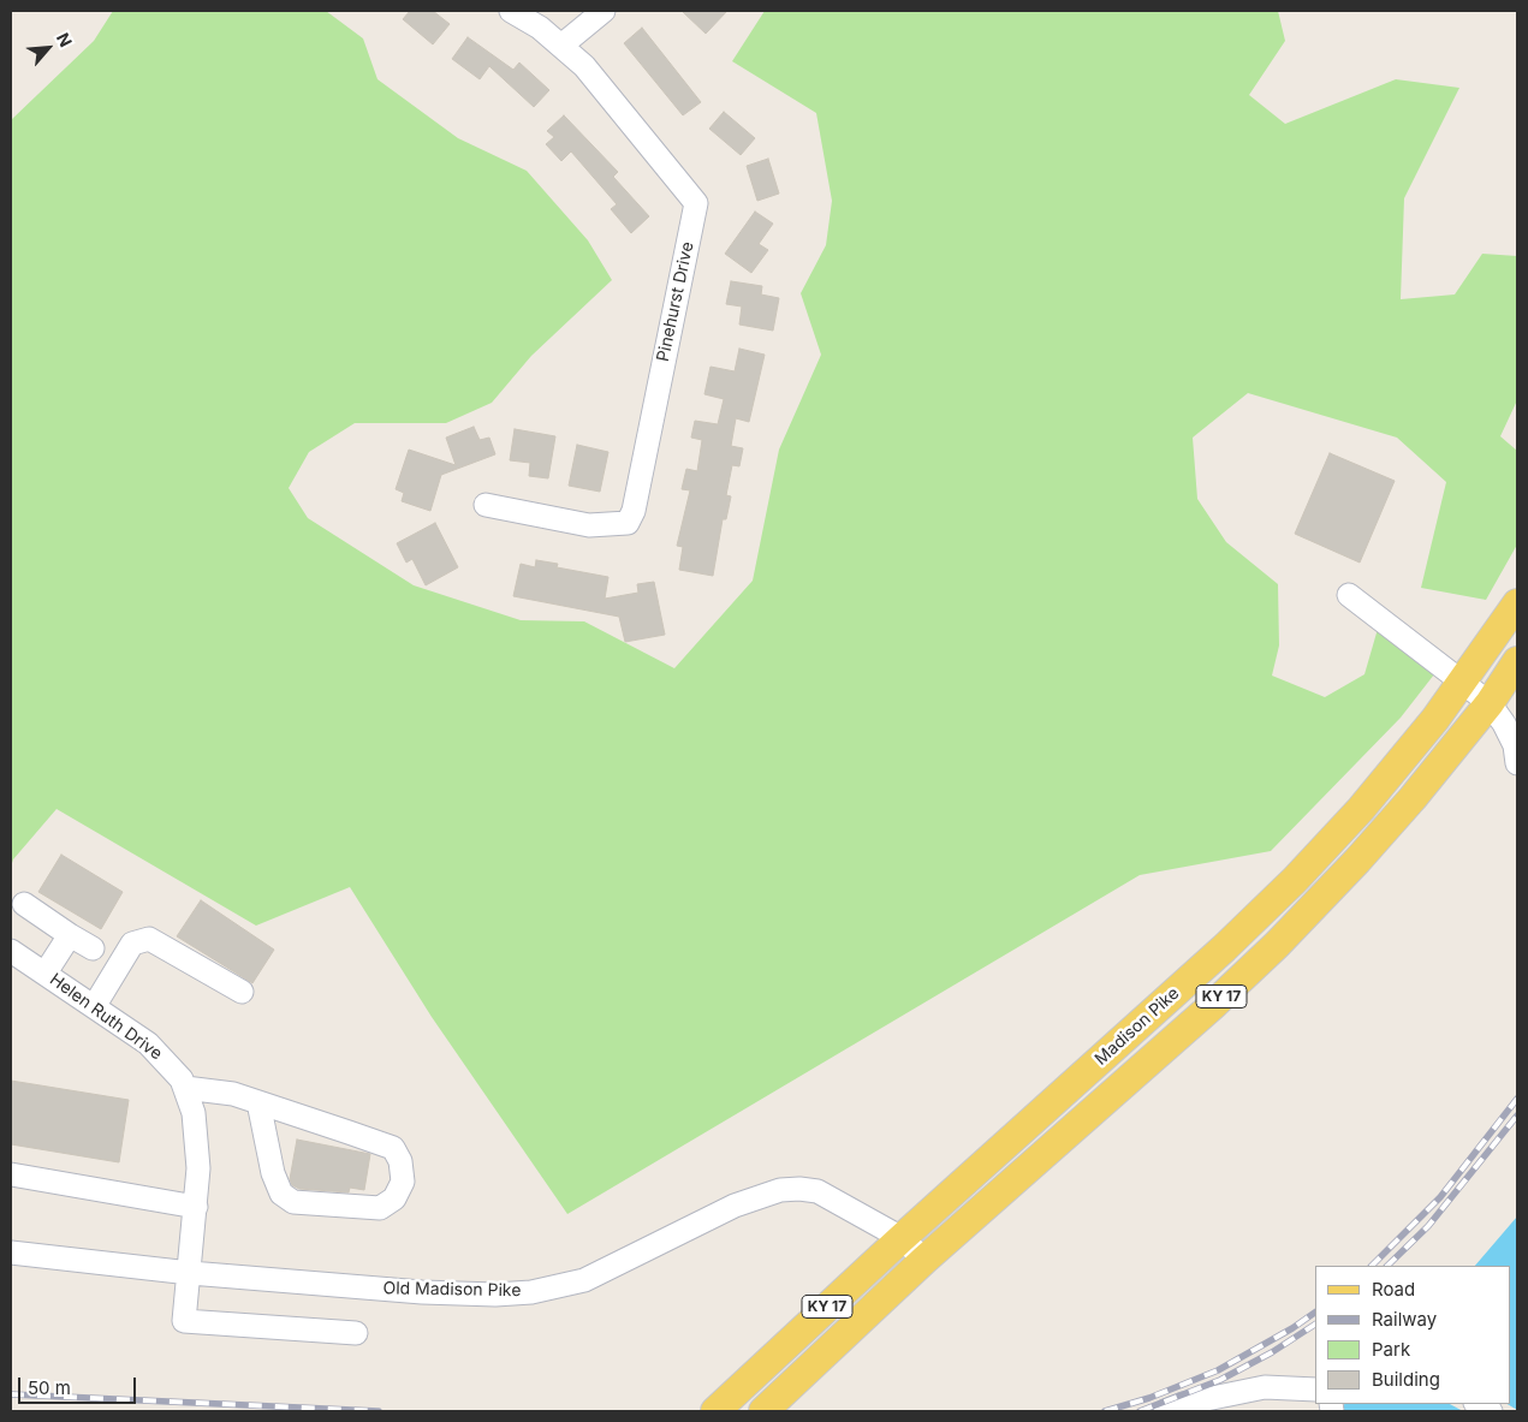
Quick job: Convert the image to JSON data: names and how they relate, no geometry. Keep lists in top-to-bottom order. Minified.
{"streets":{"main road":["KY 17","Madison Pike"],"street":["Pinehurst Drive","Helen Ruth Drive","Old Madison Pike"]},"crossings":[["Helen Ruth Drive","Old Madison Pike"],["Madison Pike","Old Madison Pike"]],"legend":["Road","Railway","Park","Building"],"scale_bar":"50 m","north":"top right"}
